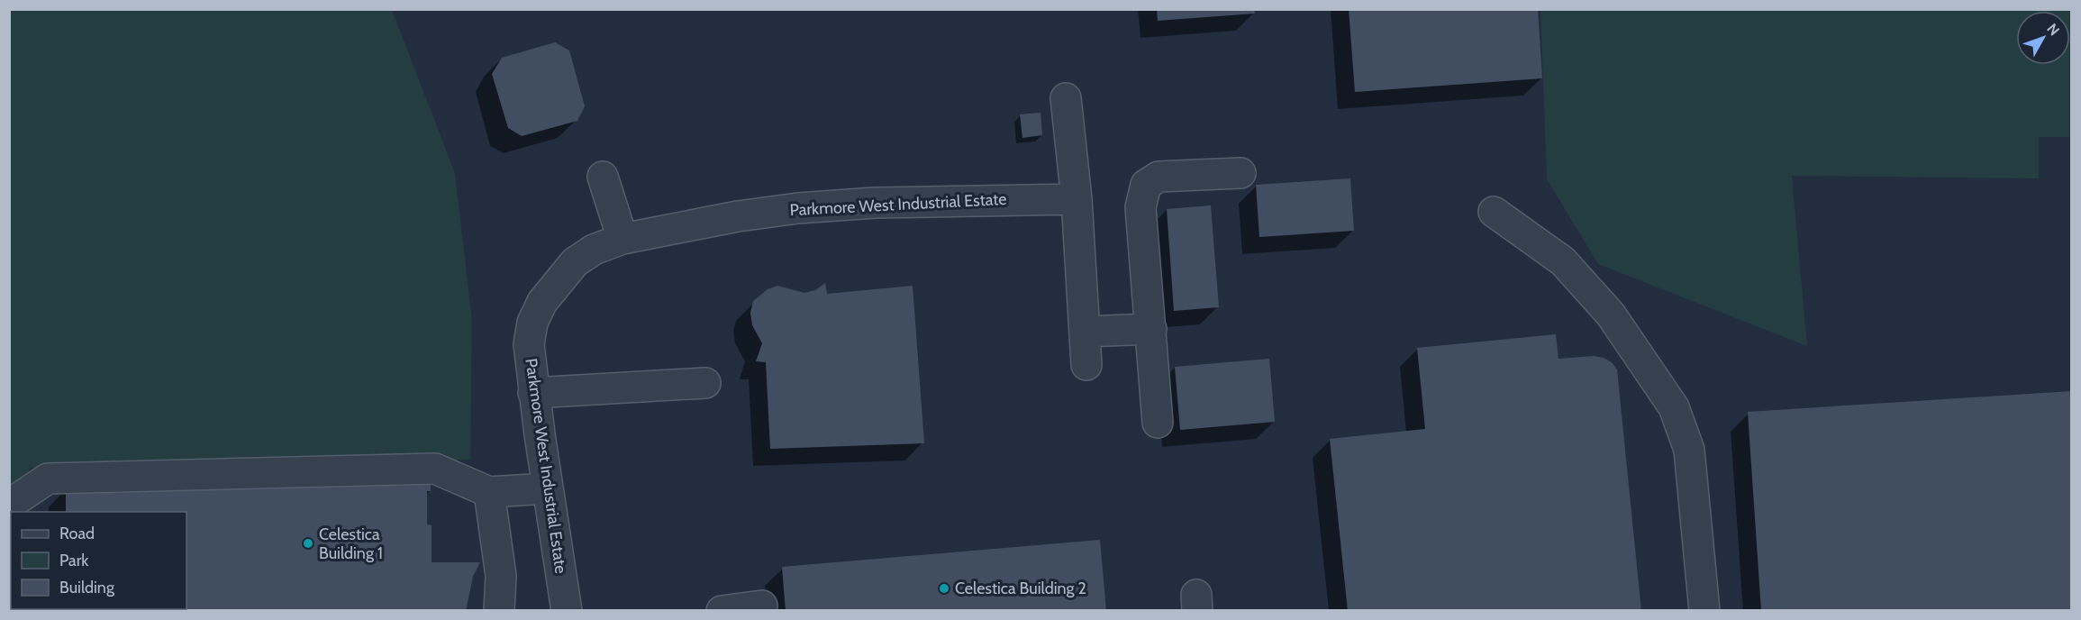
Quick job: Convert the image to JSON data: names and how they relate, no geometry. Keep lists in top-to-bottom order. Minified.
{"streets":{"street":["Parkmore West Industrial Estate"]},"places":["Celestica Building 1","Celestica Building 2"],"legend":["Road","Park","Building"],"north":"top right"}
